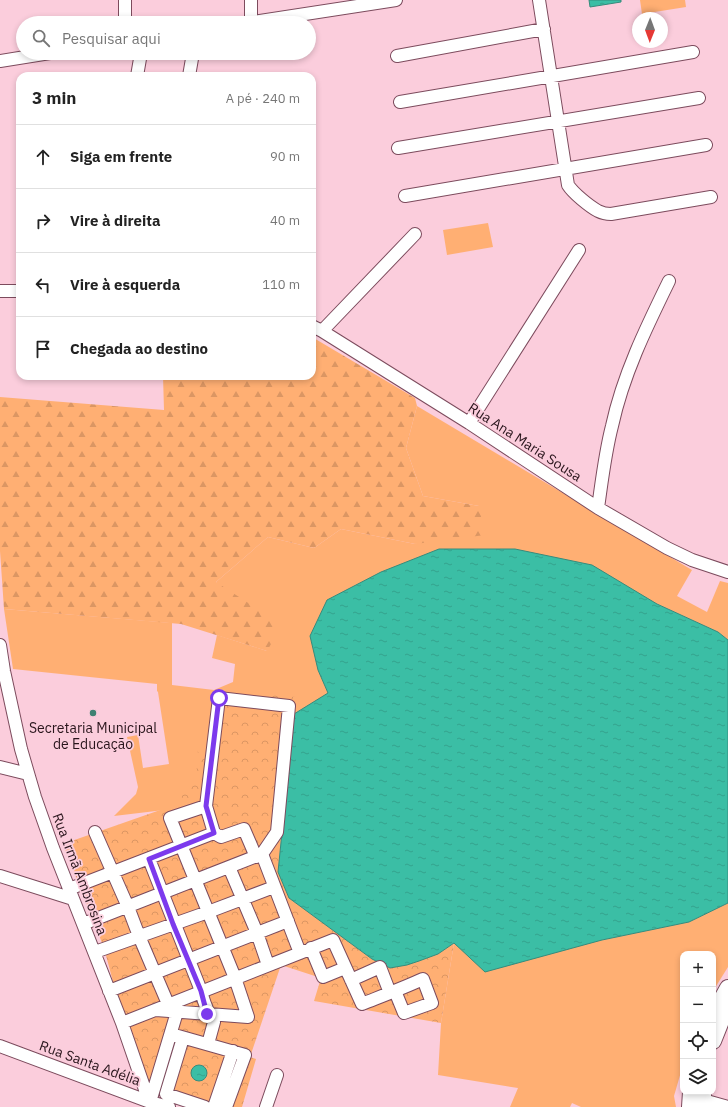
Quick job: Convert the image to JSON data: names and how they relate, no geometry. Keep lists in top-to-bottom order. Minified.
{"streets":{"street":["Rua Ana Maria Sousa","Rua Irmã Ambrosina","Rua Santa Adélia"]},"crossings":[["Rua Irmã Ambrosina","Rua Santa Adélia"]],"places":["Secretaria Municipal de Educação"],"north":"bottom","page":{"search":"Pesquisar aqui","heading":["3 min","A pé · 240 m"],"list":[["Siga em frente","90 m"],["Vire à direita","40 m"],["Vire à esquerda","110 m"],"Chegada ao destino"],"map_buttons":["+","−"]}}
